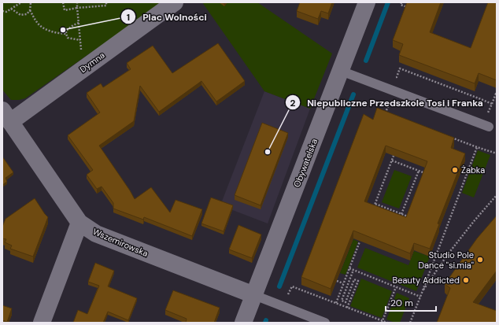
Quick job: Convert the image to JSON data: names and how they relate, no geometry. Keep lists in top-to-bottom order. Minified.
{"streets":{"street":["Dymna","Obywatelska","Wszemirowska"]},"crossings":[["Dymna","Wszemirowska"],["Obywatelska","Wszemirowska"]],"places":["Plac Wolności","Niepubliczne Przedszkole Tosi i Franka","Żabka","Studio Pole Dance \"si.mia\"","Beauty Addicted"],"scale_bar":"20 m"}
